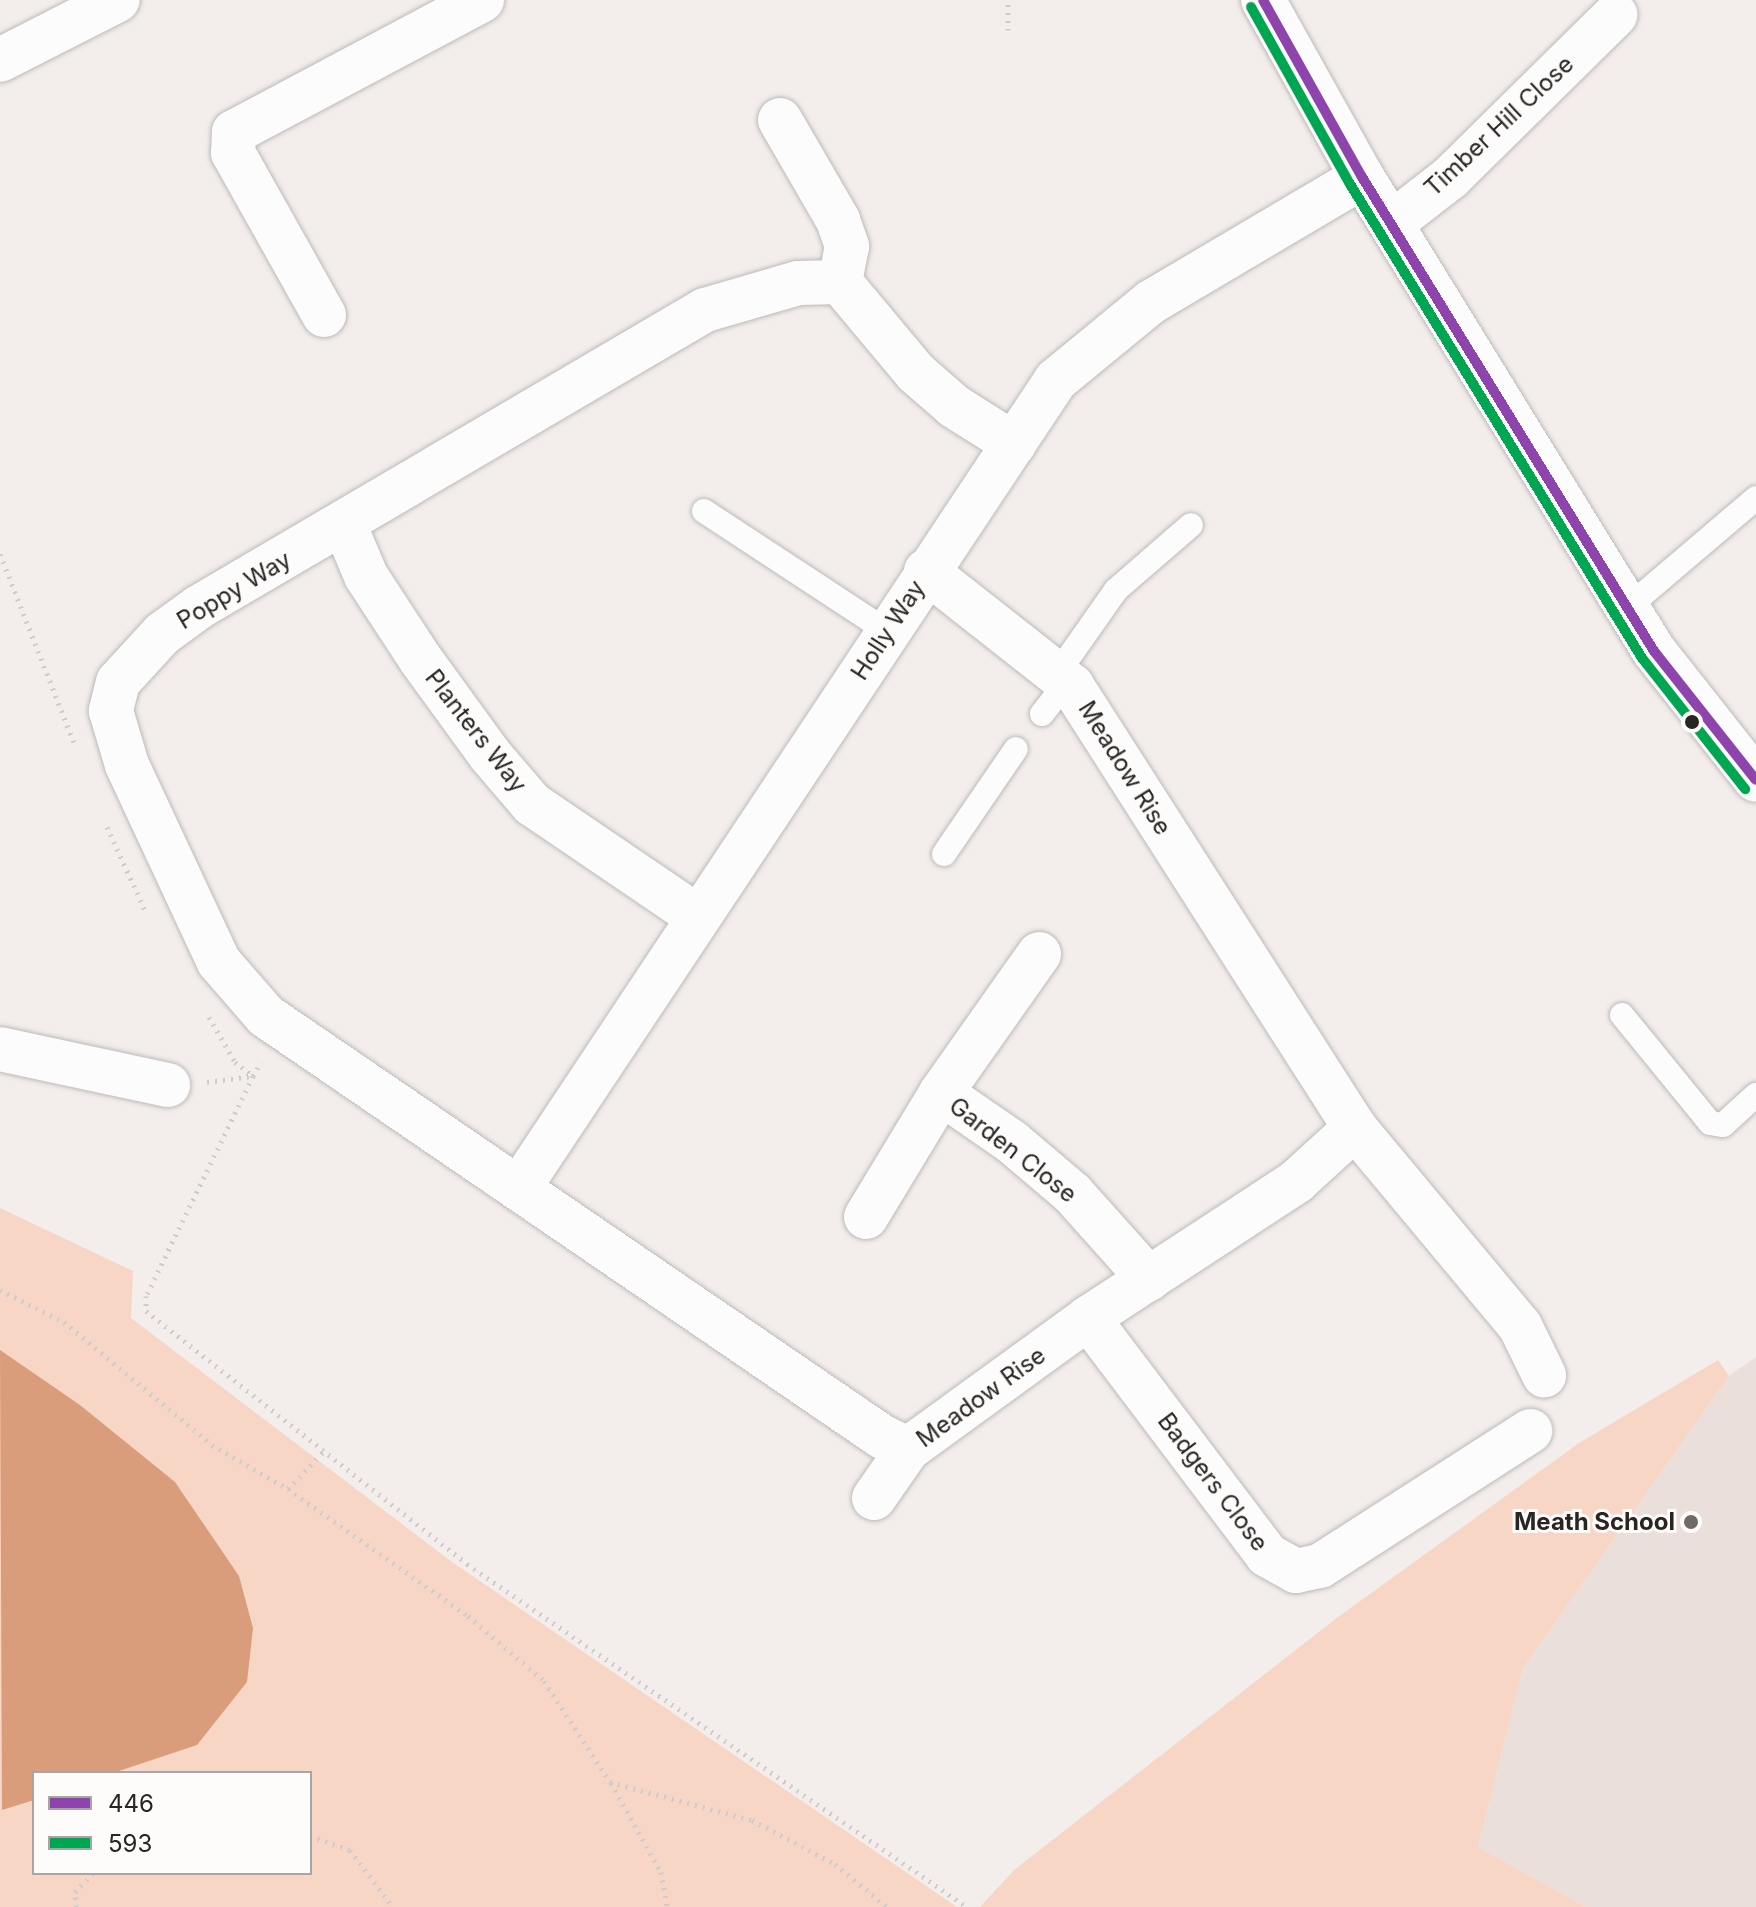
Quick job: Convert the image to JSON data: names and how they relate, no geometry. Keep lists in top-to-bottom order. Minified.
{"streets":{"street":["Timber Hill Close","Poppy Way","Holly Way","Planters Way","Meadow Rise","Garden Close","Badgers Close"]},"crossings":[["Poppy Way","Holly Way"],["Poppy Way","Planters Way"],["Poppy Way","Meadow Rise"],["Holly Way","Planters Way"],["Holly Way","Meadow Rise"],["Meadow Rise","Garden Close"],["Meadow Rise","Badgers Close"]],"places":["Meath School"],"lines":["transit line 446","transit line 593"],"legend":["446","593"]}
